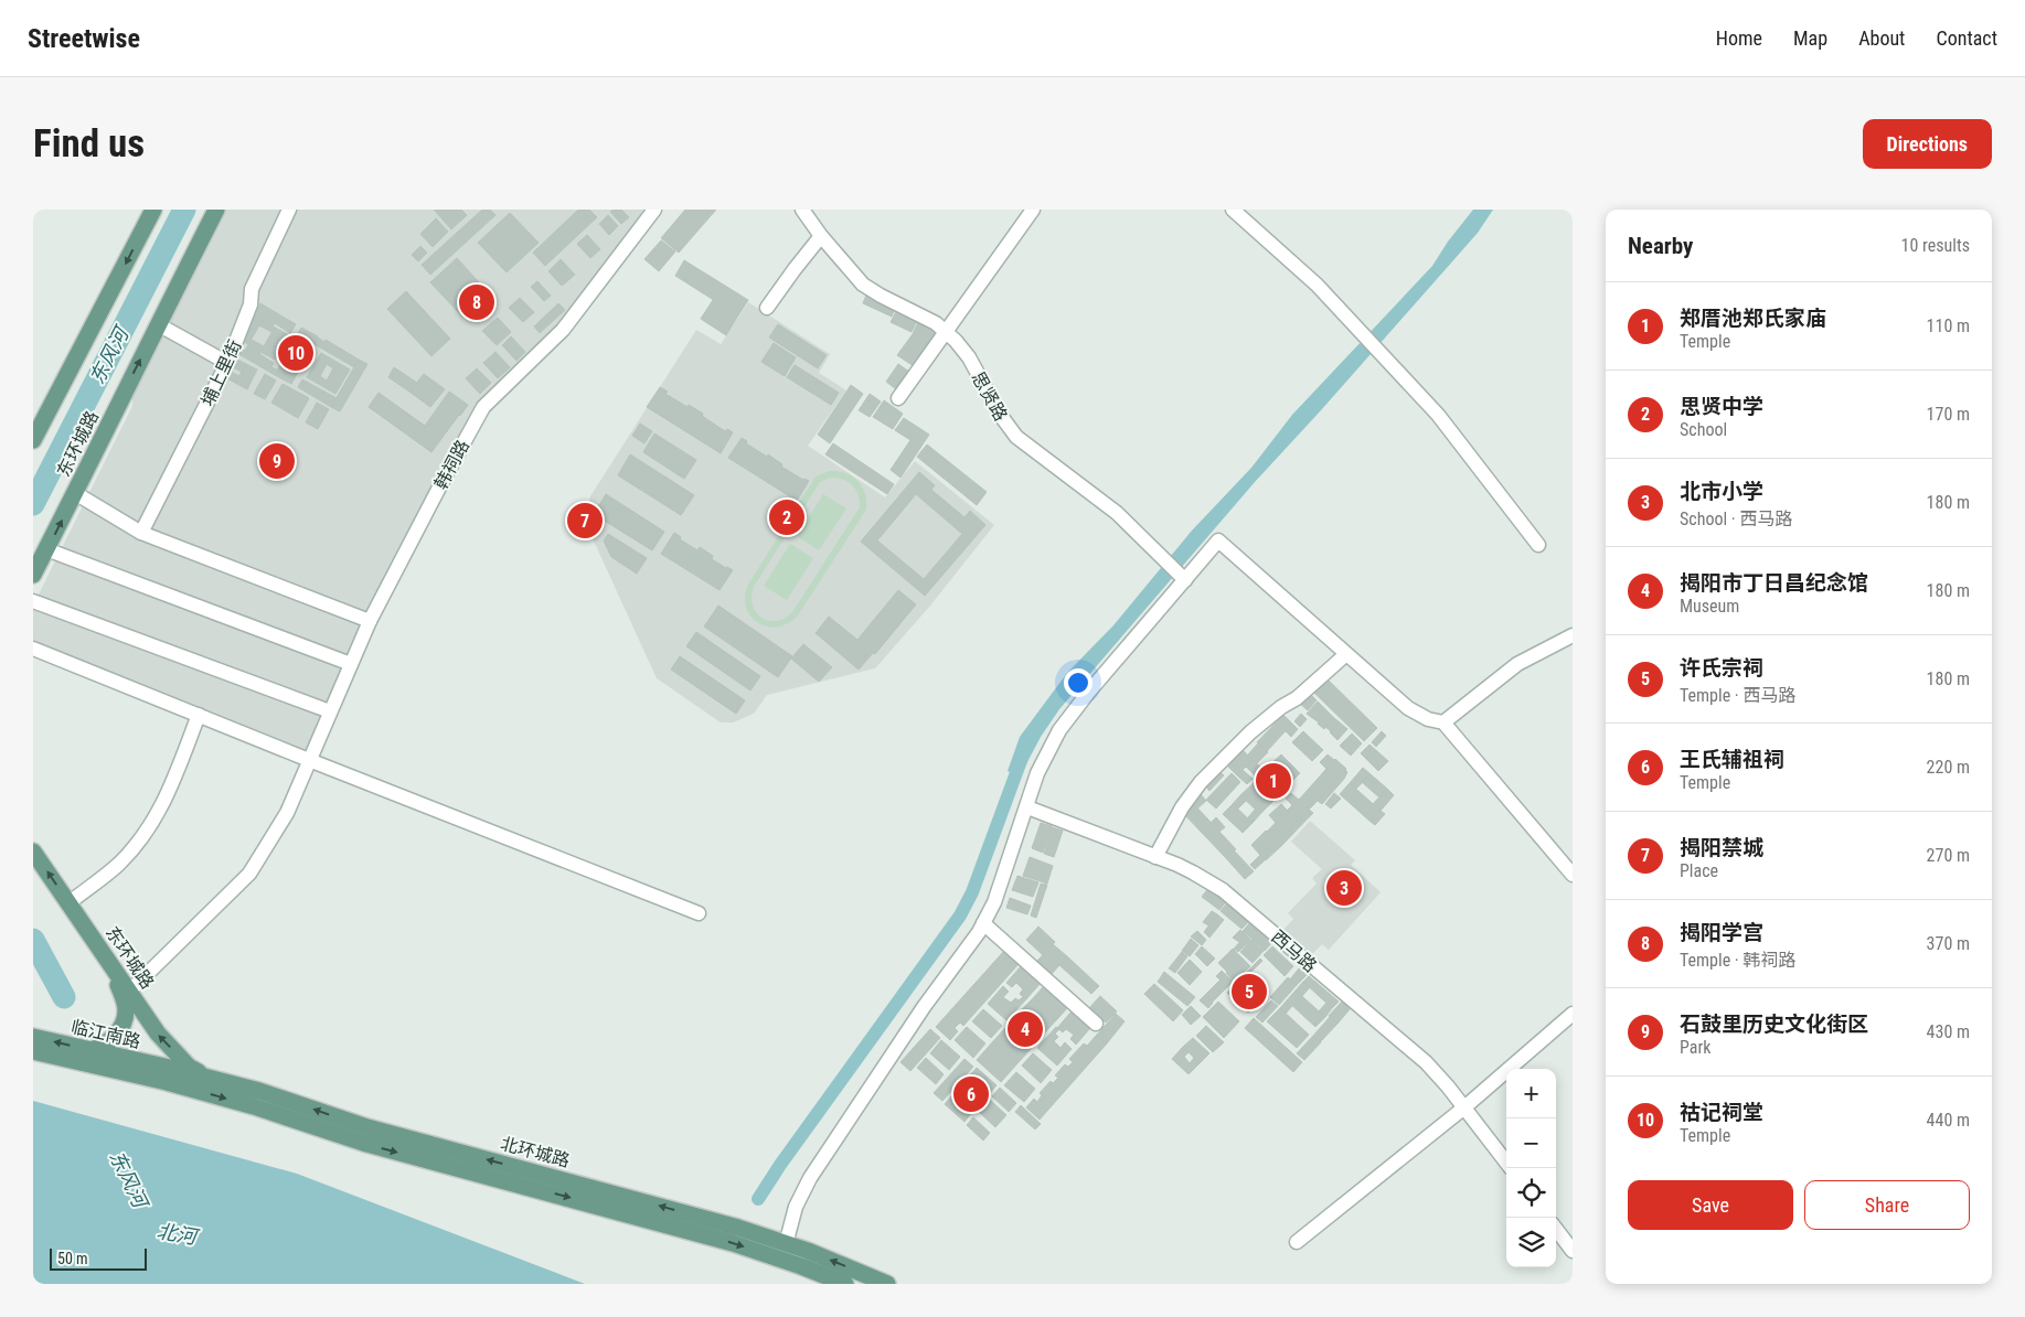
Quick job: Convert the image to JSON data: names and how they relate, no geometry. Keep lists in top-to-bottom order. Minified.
{"streets":{"main road":["东环城路","临江南路","北环城路"],"street":["埔上里街","思贤路","韩祠路","西马路"]},"crossings":[["东环城路","韩祠路"],["东环城路","北环城路"],["临江南路","北环城路"]],"one_way":["东环城路"],"water":["东风河","北河"],"scale_bar":"50 m","page":{"header":"Streetwise","nav":["Home","Map","About","Contact"],"buttons":["Directions",["Save","Share"]],"title":"Find us","heading":["Nearby","10 results"],"list":[{"mark":"1","name":"郑厝池郑氏家庙","note":"Temple","value":"110 m"},{"mark":"2","name":"思贤中学","note":"School","value":"170 m"},{"mark":"3","name":"北市小学","note":"School · 西马路","value":"180 m"},{"mark":"4","name":"揭阳市丁日昌纪念馆","note":"Museum","value":"180 m"},{"mark":"5","name":"许氏宗祠","note":"Temple · 西马路","value":"180 m"},{"mark":"6","name":"王氏辅祖祠","note":"Temple","value":"220 m"},{"mark":"7","name":"揭阳禁城","note":"Place","value":"270 m"},{"mark":"8","name":"揭阳学宫","note":"Temple · 韩祠路","value":"370 m"},{"mark":"9","name":"石鼓里历史文化街区","note":"Park","value":"430 m"},{"mark":"10","name":"祜记祠堂","note":"Temple","value":"440 m"}],"pins":["8","10","9","2","7","1","3","5","4","6"],"map_buttons":["+","−"],"scale":"50 m"}}
